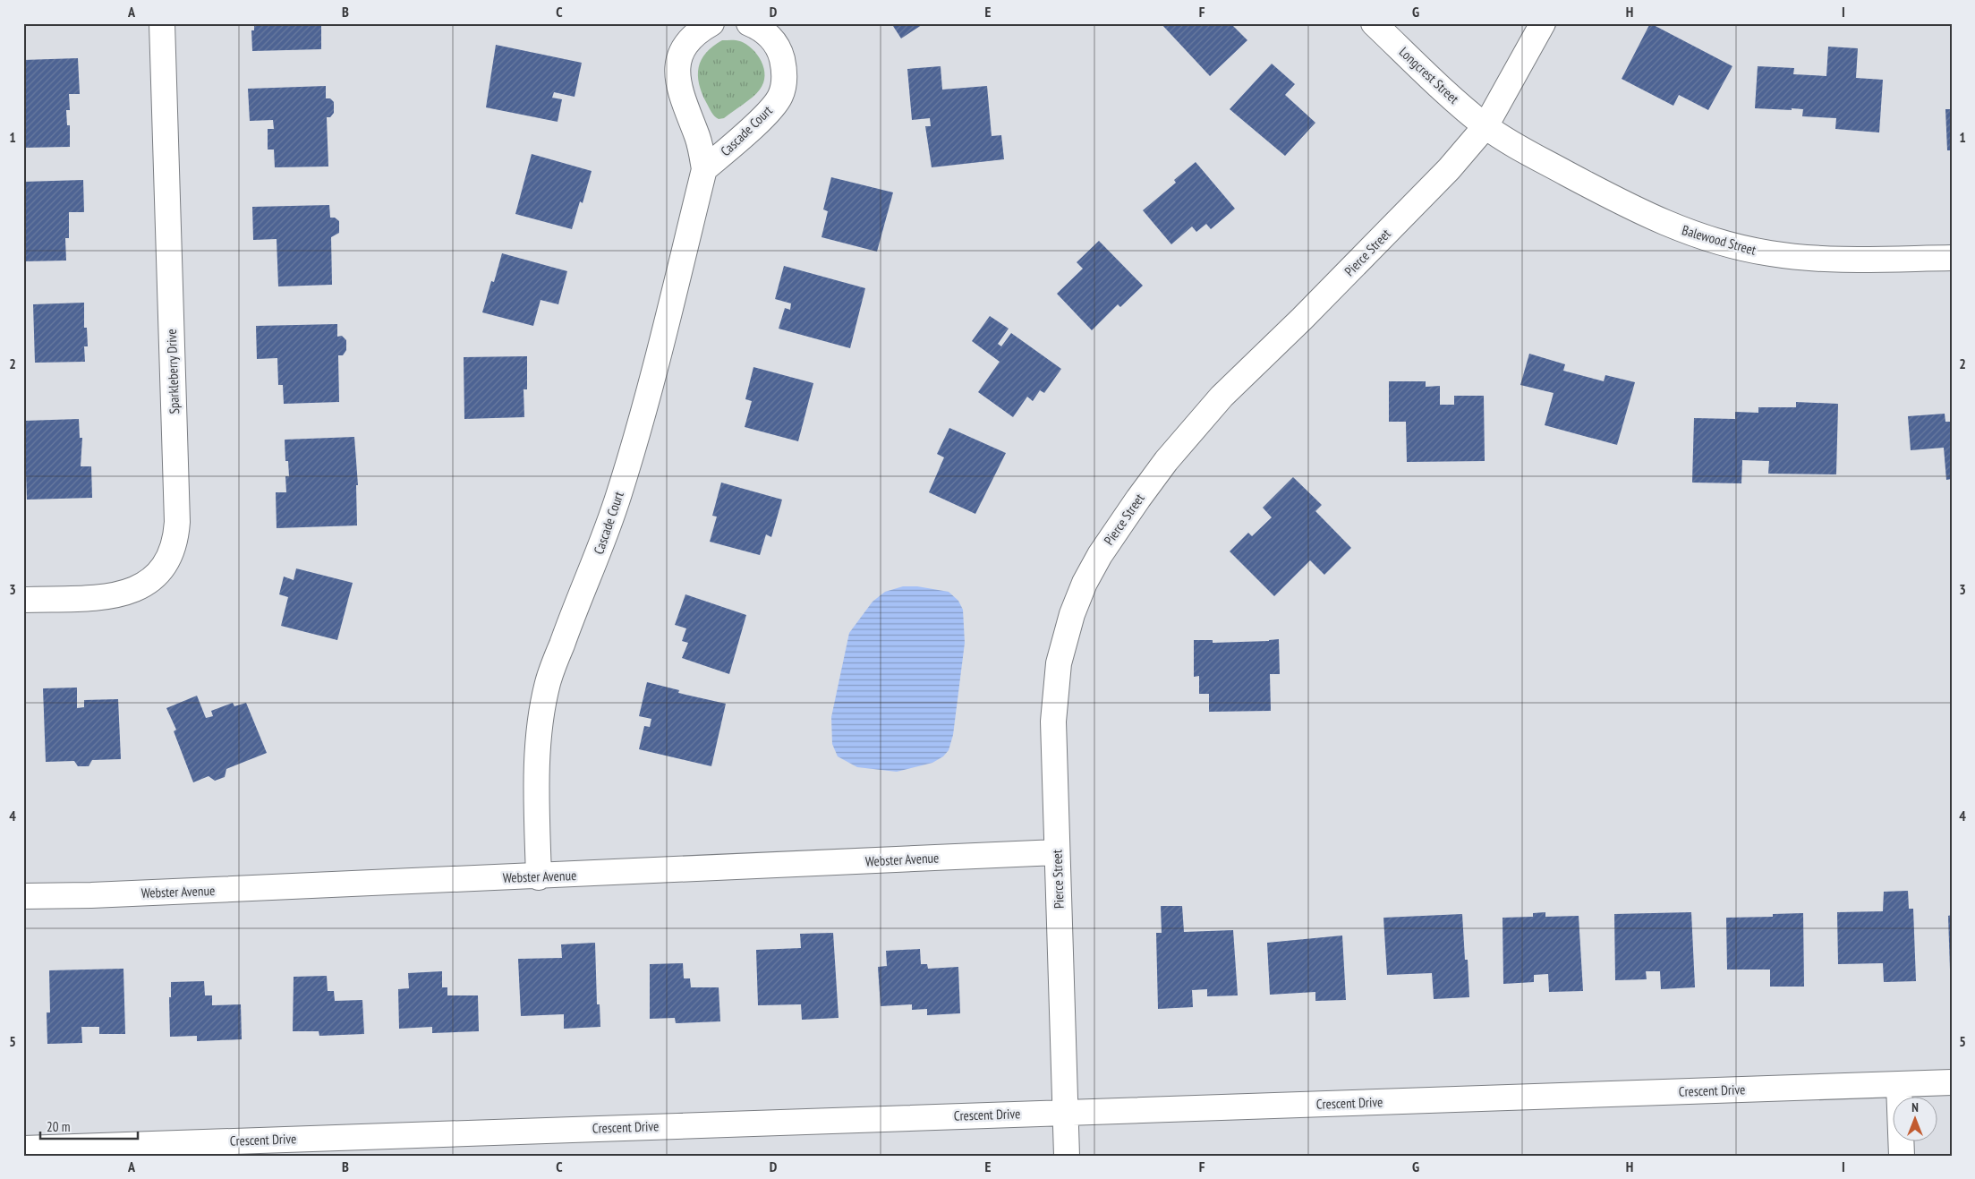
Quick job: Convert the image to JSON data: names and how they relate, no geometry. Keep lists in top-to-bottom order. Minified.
{"streets":{"street":["Longcrest Street","Cascade Court","Balewood Street","Pierce Street","Sparkleberry Drive","Webster Avenue","Crescent Drive"]},"crossings":[["Longcrest Street","Balewood Street"],["Longcrest Street","Pierce Street"],["Cascade Court","Webster Avenue"],["Balewood Street","Pierce Street"],["Pierce Street","Webster Avenue"],["Pierce Street","Crescent Drive"]],"scale_bar":"20 m","north":"top","grid":{"columns":["A","B","C","D","E","F","G","H","I"],"rows":["1","2","3","4","5"]}}
